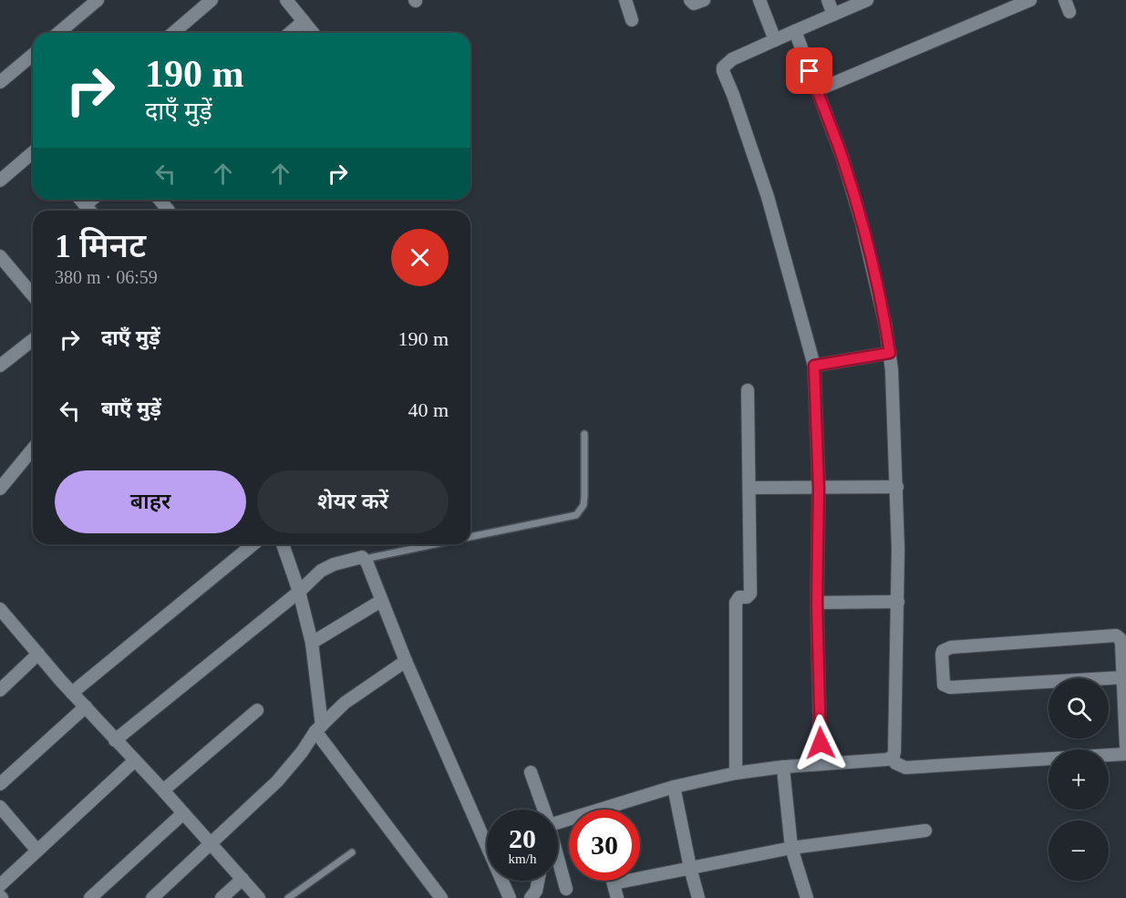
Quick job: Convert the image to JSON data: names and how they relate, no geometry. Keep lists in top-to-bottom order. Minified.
{"page":{"turn":["190 m","दाएँ मुड़ें"],"heading":["1 मिनट","380 m · 06:59"],"list":[{"name":"दाएँ मुड़ें","value":"190 m"},{"name":"बाएँ मुड़ें","value":"40 m"}],"buttons":["बाहर","शेयर करें"],"map_buttons":["+","−"],"speed":"20 km/h","limit":"30"}}
